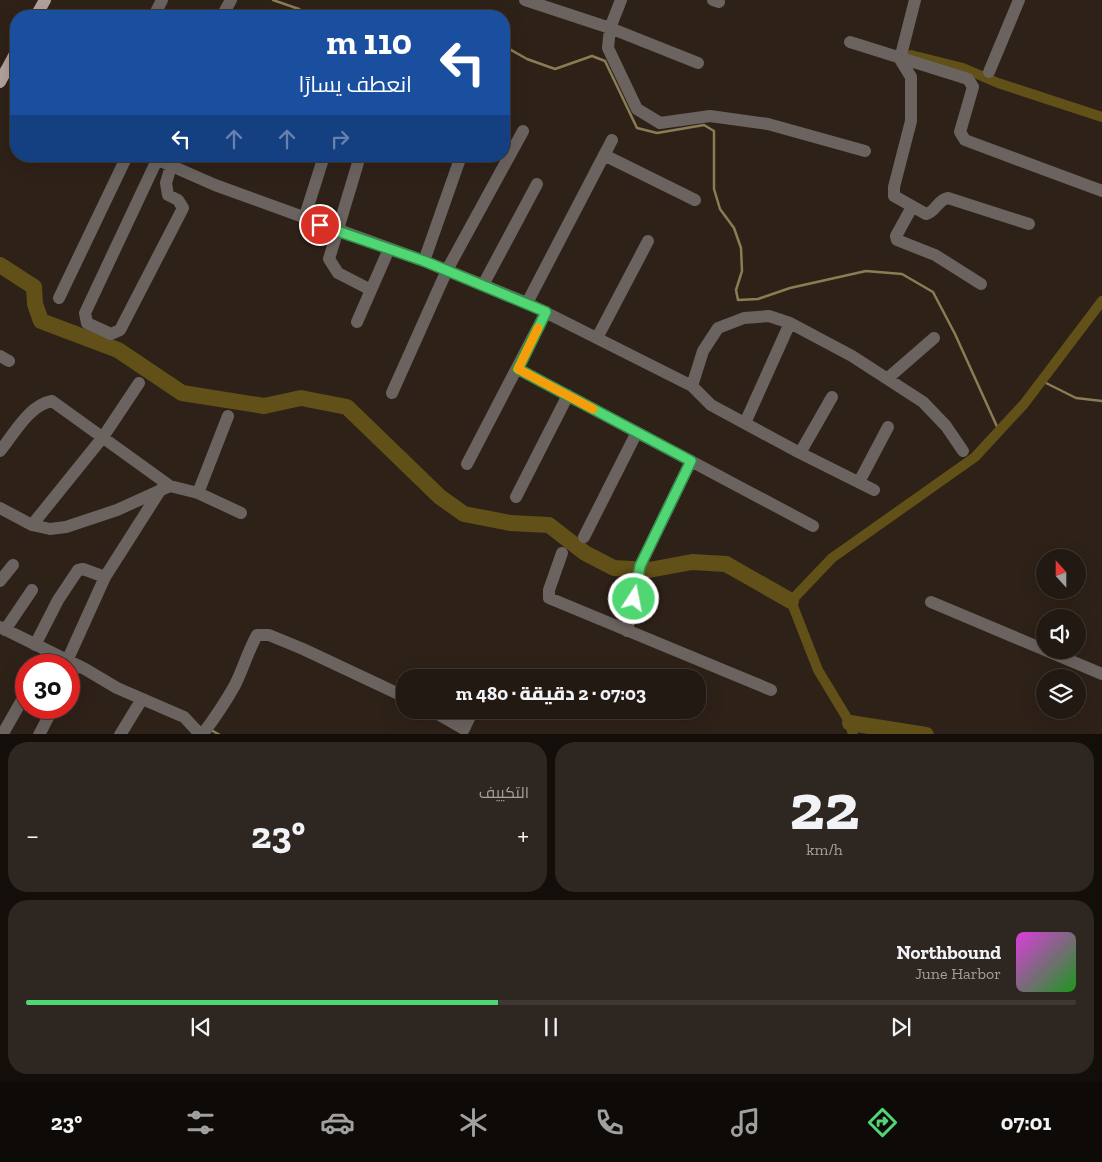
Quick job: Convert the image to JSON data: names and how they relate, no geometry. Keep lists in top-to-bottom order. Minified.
{"north":"top","page":{"turn":["110 m","انعطف يسارًا"],"limit":"30","trip":"07:03 · 2 دقيقة · 480 m","tile":[["22","km/h"],"التكييف"],"heat":["−","23°","+"],"song":["Northbound","June Harbor"],"tabs":["07:01","23°"]}}
